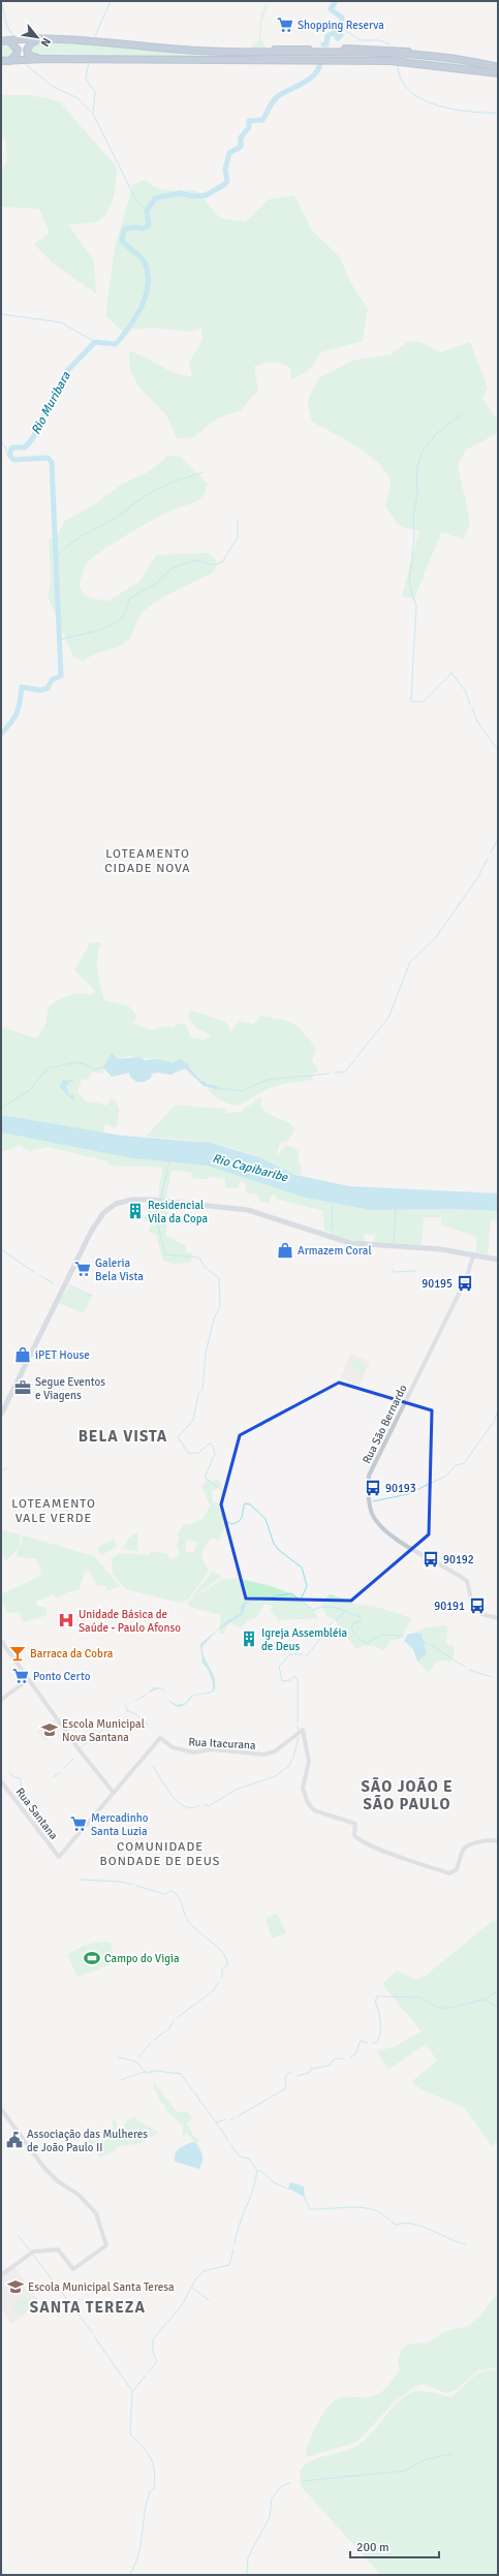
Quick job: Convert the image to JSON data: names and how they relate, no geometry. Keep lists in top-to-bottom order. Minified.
{"streets":{"street":["Rua São Bernardo","Rua Itacurana","Rua Santana"]},"crossings":[["Rua Itacurana","Rua Santana"]],"districts":["LOTEAMENTO CIDADE NOVA","BELA VISTA","LOTEAMENTO VALE VERDE","SÃO JOÃO E SÃO PAULO","COMUNIDADE BONDADE DE DEUS","SANTA TEREZA"],"water":["Rio Muribara","Rio Capibaribe"],"places":{"supermarket":["Shopping Reserva","Galeria Bela Vista","Ponto Certo","Mercadinho Santa Luzia"],"building":["Residencial Vila da Copa","Igreja Assembléia de Deus"],"shop":["Armazem Coral","iPET House"],"bus stop":["90195","90193","90192","90191"],"office":["Segue Eventos e Viagens"],"hospital":["Unidade Básica de Saúde - Paulo Afonso"],"bar":["Barraca da Cobra"],"school or university":["Escola Municipal Nova Santana","Escola Municipal Santa Teresa"],"sports":["Campo do Vigia"],"public building":["Associação das Mulheres de João Paulo II"]},"scale_bar":"200 m","north":"bottom right"}
